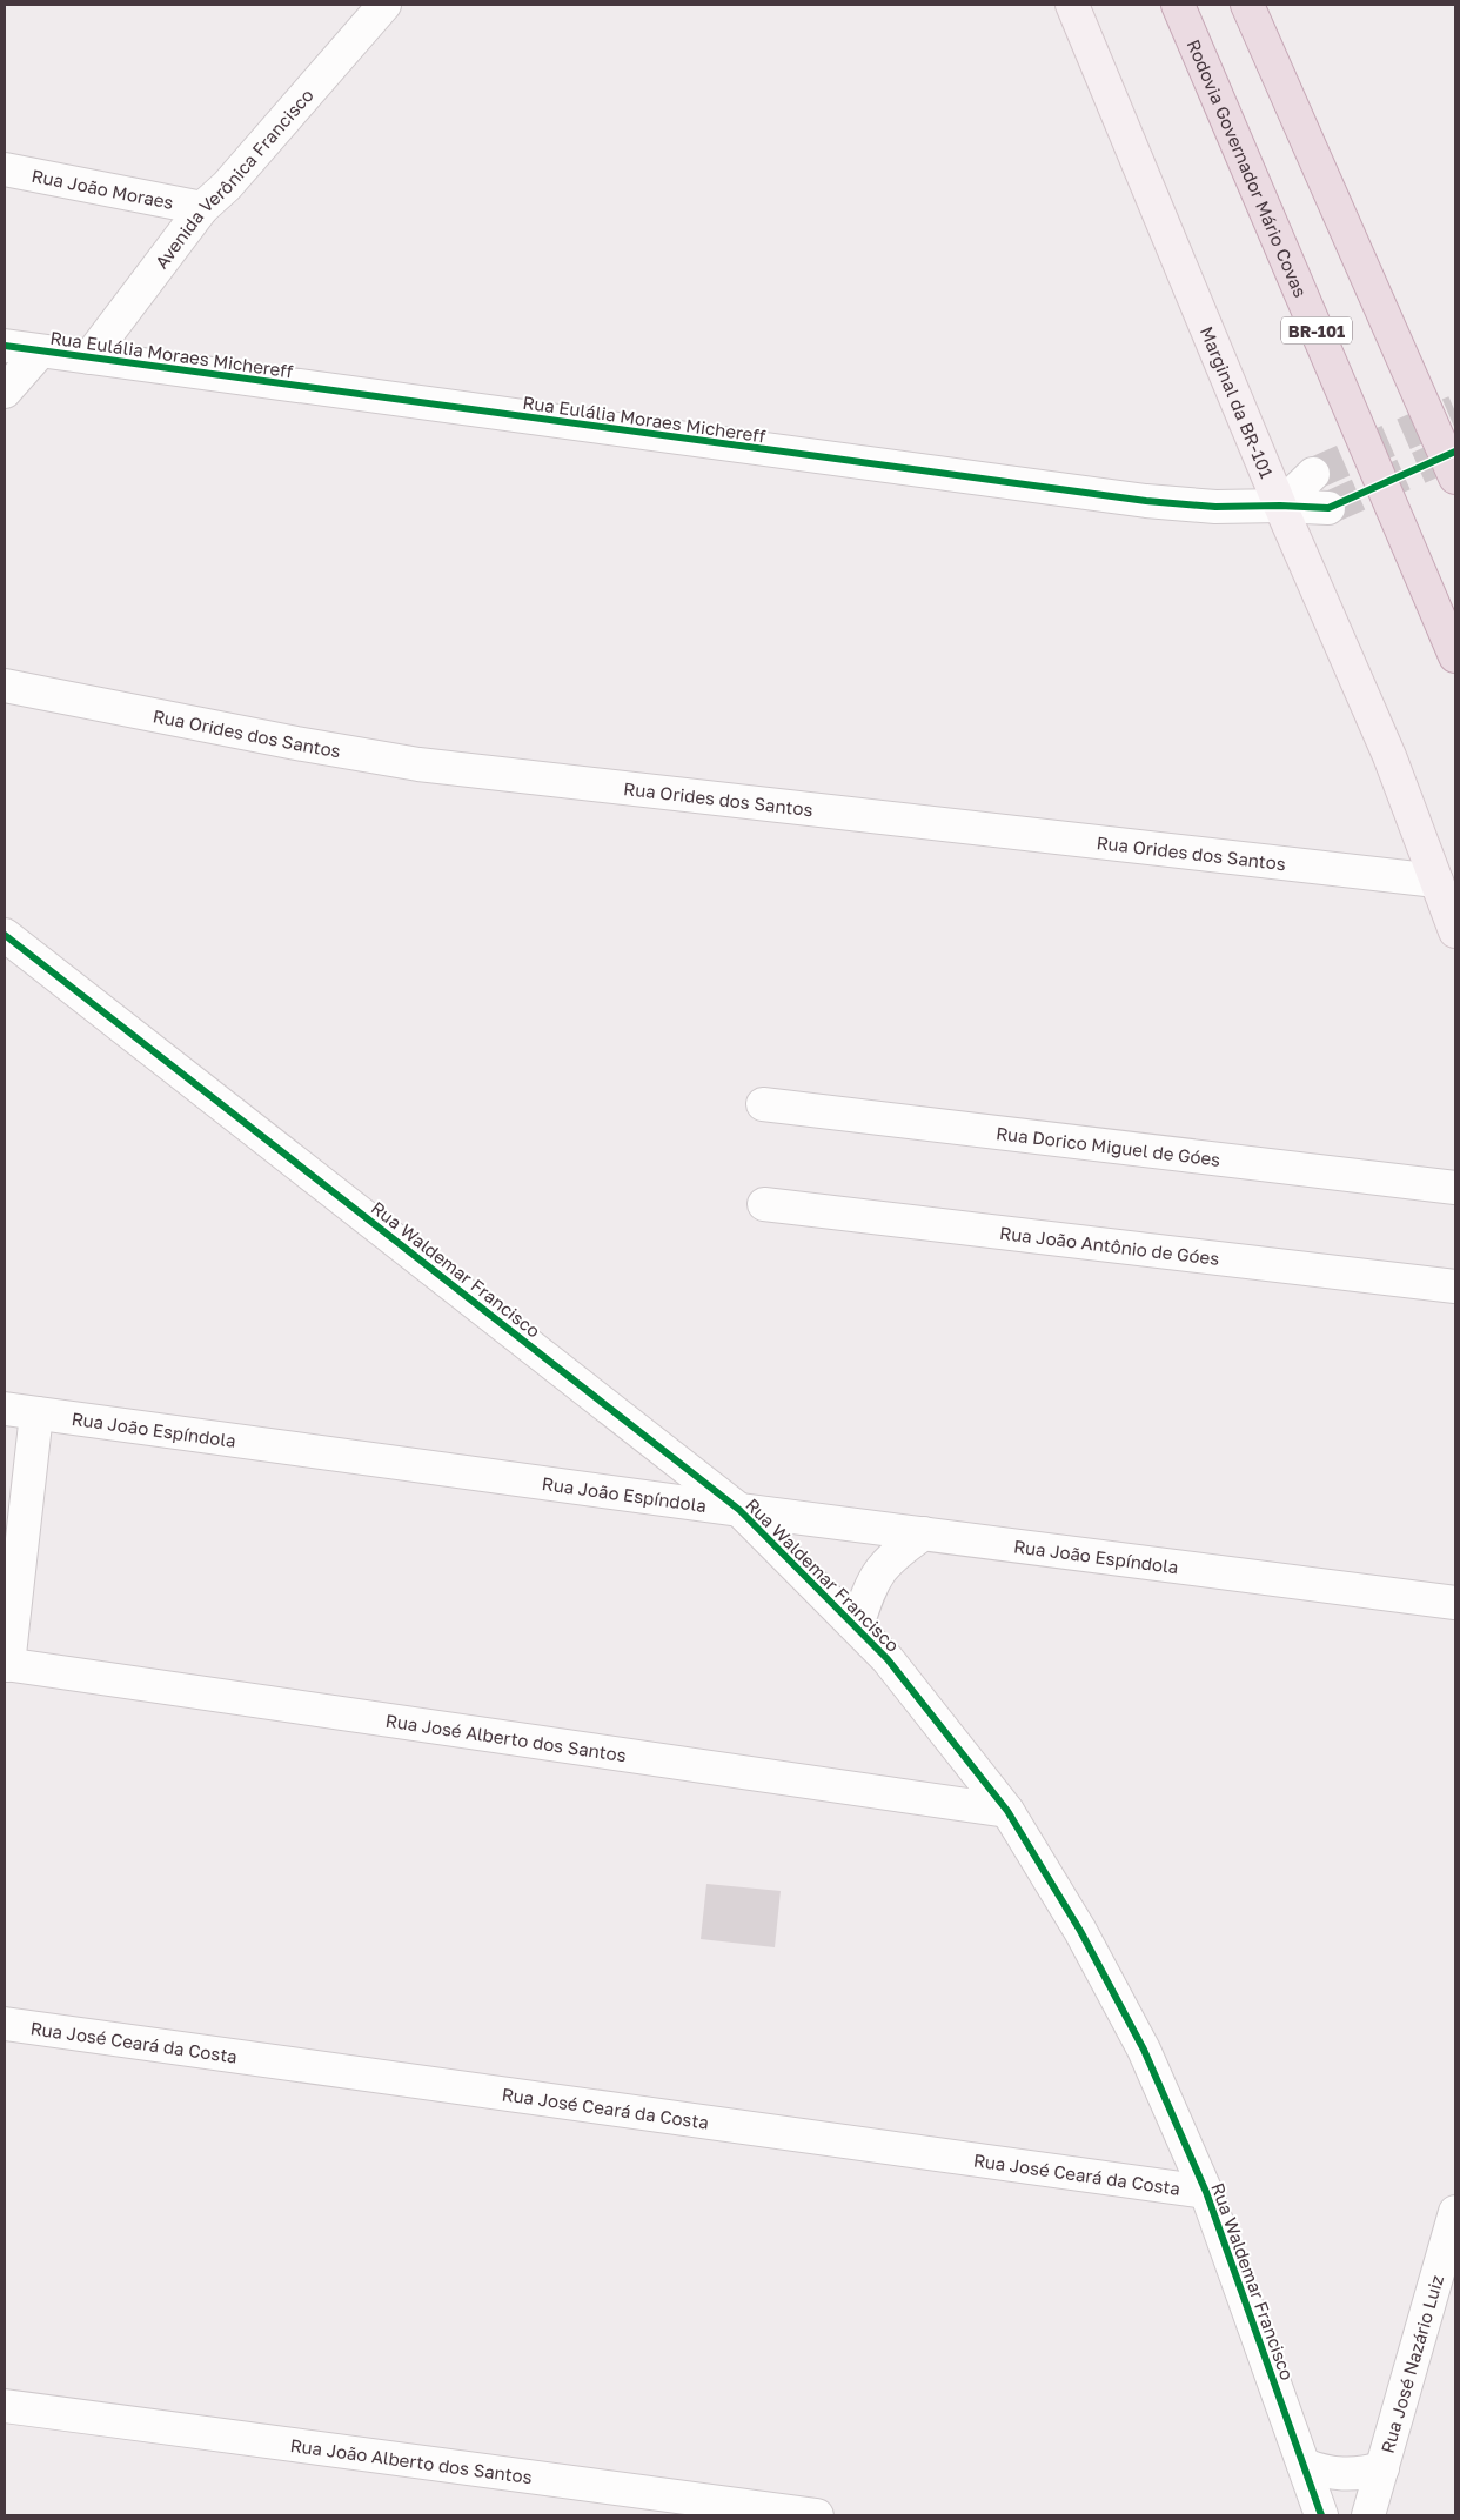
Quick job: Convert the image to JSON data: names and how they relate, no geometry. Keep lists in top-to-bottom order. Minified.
{"streets":{"highway":["Rodovia Governador Mário Covas","BR-101"],"main road":["Marginal da BR-101"],"street":["Avenida Verônica Francisco","Rua João Moraes","Rua Eulália Moraes Michereff","Rua Orides dos Santos","Rua Dorico Miguel de Góes","Rua João Antônio de Góes","Rua Waldemar Francisco","Rua João Espíndola","Rua José Alberto dos Santos","Rua José Ceará da Costa","Rua José Nazário Luiz","Rua João Alberto dos Santos"]},"crossings":[["Avenida Verônica Francisco","Rua João Moraes"],["Avenida Verônica Francisco","Rua Eulália Moraes Michereff"],["Rua Eulália Moraes Michereff","Marginal da BR-101"],["Marginal da BR-101","Rua Orides dos Santos"],["Rua Waldemar Francisco","Rua João Espíndola"],["Rua Waldemar Francisco","Rua José Alberto dos Santos"],["Rua Waldemar Francisco","Rua José Ceará da Costa"]]}
